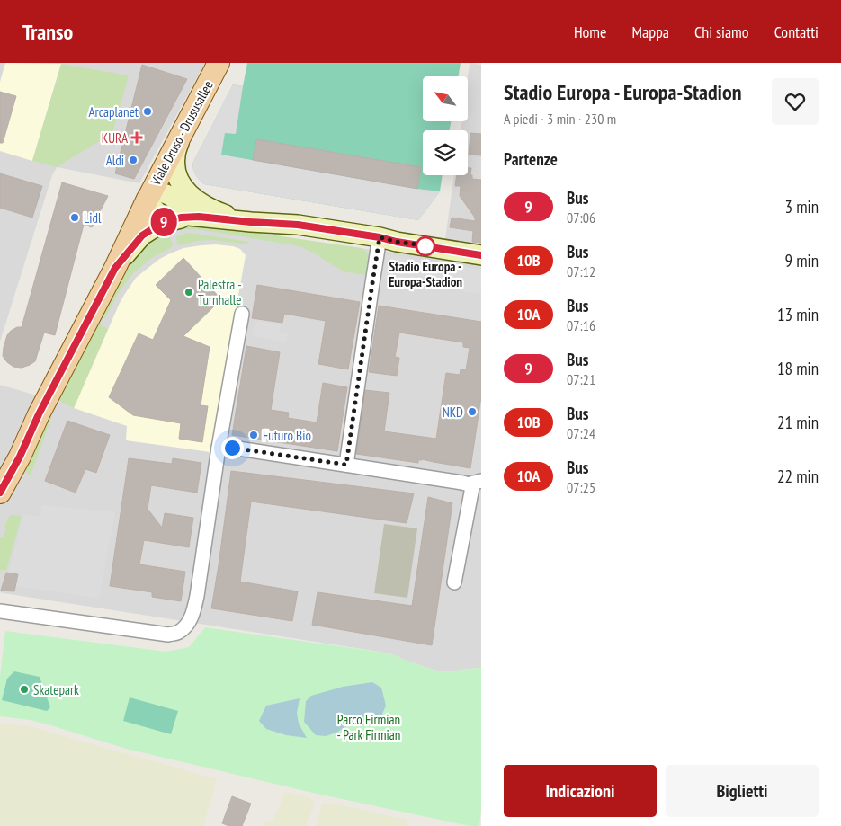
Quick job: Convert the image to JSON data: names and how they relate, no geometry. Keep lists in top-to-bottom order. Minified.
{"streets":{"main road":["Viale Druso - Drususallee"]},"parks":["Parco Firmian - Park Firmian"],"places":{"other":["Arcaplanet","Aldi","Lidl","Stadio Europa - Europa-Stadion","Palestra - Turnhalle","NKD","Futuro Bio","Skatepark"],"health":["KURA"]},"lines":["bus line 9"],"north":"top left","page":{"header":"Transo","nav":["Home","Mappa","Chi siamo","Contatti"],"on_map":"9","heading":[["Stadio Europa - Europa-Stadion","A piedi · 3 min · 230 m"],"Partenze"],"list":[{"mark":"9","name":"Bus","note":"07:06","value":"3 min"},{"mark":"10B","name":"Bus","note":"07:12","value":"9 min"},{"mark":"10A","name":"Bus","note":"07:16","value":"13 min"},{"mark":"9","name":"Bus","note":"07:21","value":"18 min"},{"mark":"10B","name":"Bus","note":"07:24","value":"21 min"},{"mark":"10A","name":"Bus","note":"07:25","value":"22 min"}],"buttons":["Indicazioni","Biglietti"]}}
